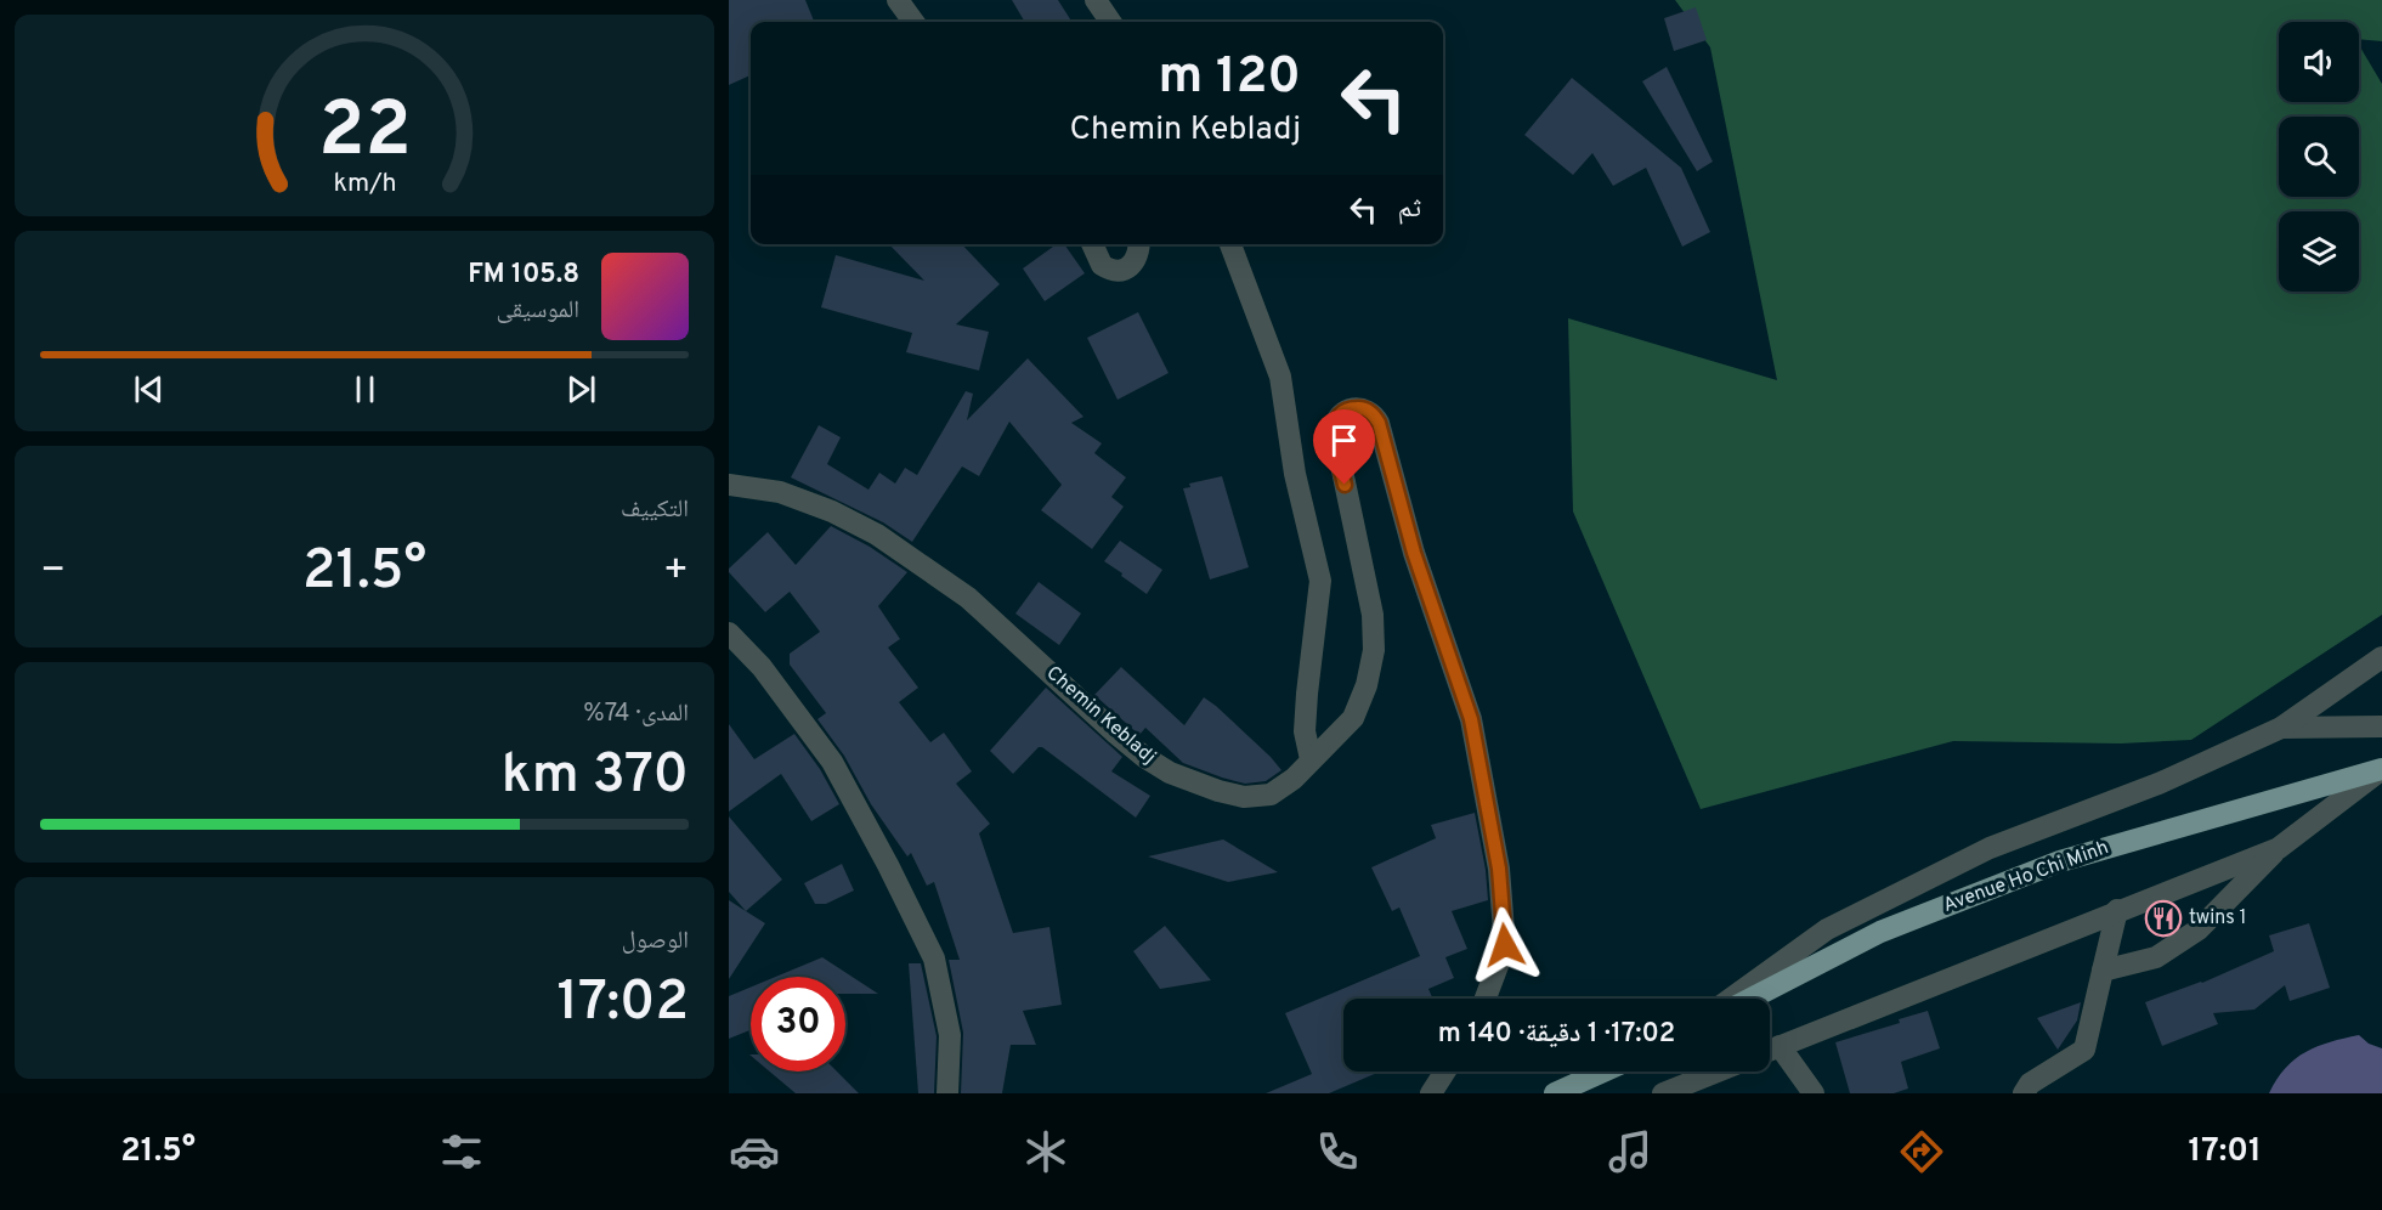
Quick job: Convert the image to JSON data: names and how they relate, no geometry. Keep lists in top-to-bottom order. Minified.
{"streets":{"main road":["Avenue Ho Chi Minh"],"street":["Chemin Kebladj"]},"places":{"restaurant":["twins 1"]},"page":{"turn":["120 m","Chemin Kebladj"],"then":"ثم","song":["105.8 FM","الموسيقى"],"tile":["التكييف",["المدى · 74%","370 km"],["الوصول","17:02"]],"heat":["−","21.5°","+"],"limit":"30","trip":"17:02 · 1 دقيقة · 140 m","tabs":["17:01","21.5°"],"gauge":["22","km/h"]}}
